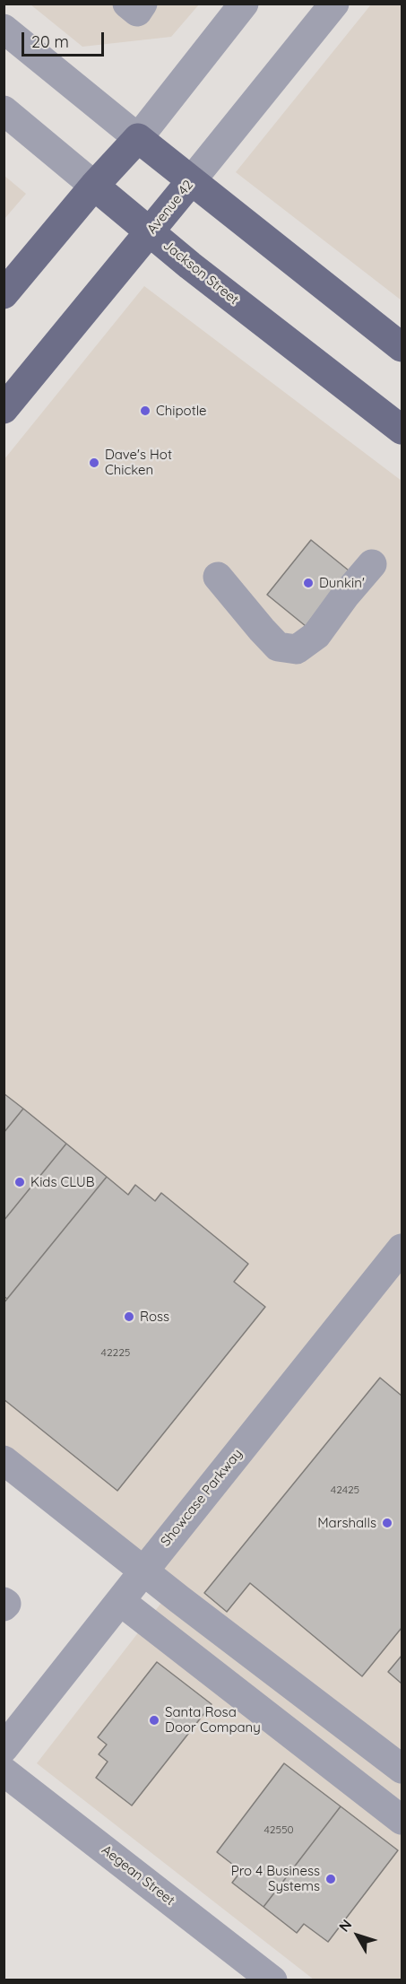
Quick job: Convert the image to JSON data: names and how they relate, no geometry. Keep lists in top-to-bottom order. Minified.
{"streets":{"main road":["Avenue 42","Jackson Street"],"street":["Showcase Parkway","Aegean Street"]},"crossings":[["Avenue 42","Jackson Street"]],"places":["Chipotle","Dave's Hot Chicken","Dunkin'","Kids CLUB","Ross","Marshalls","Santa Rosa Door Company","Pro 4 Business Systems"],"house_numbers":["42225","42425","42550"],"scale_bar":"20 m","north":"top left"}
